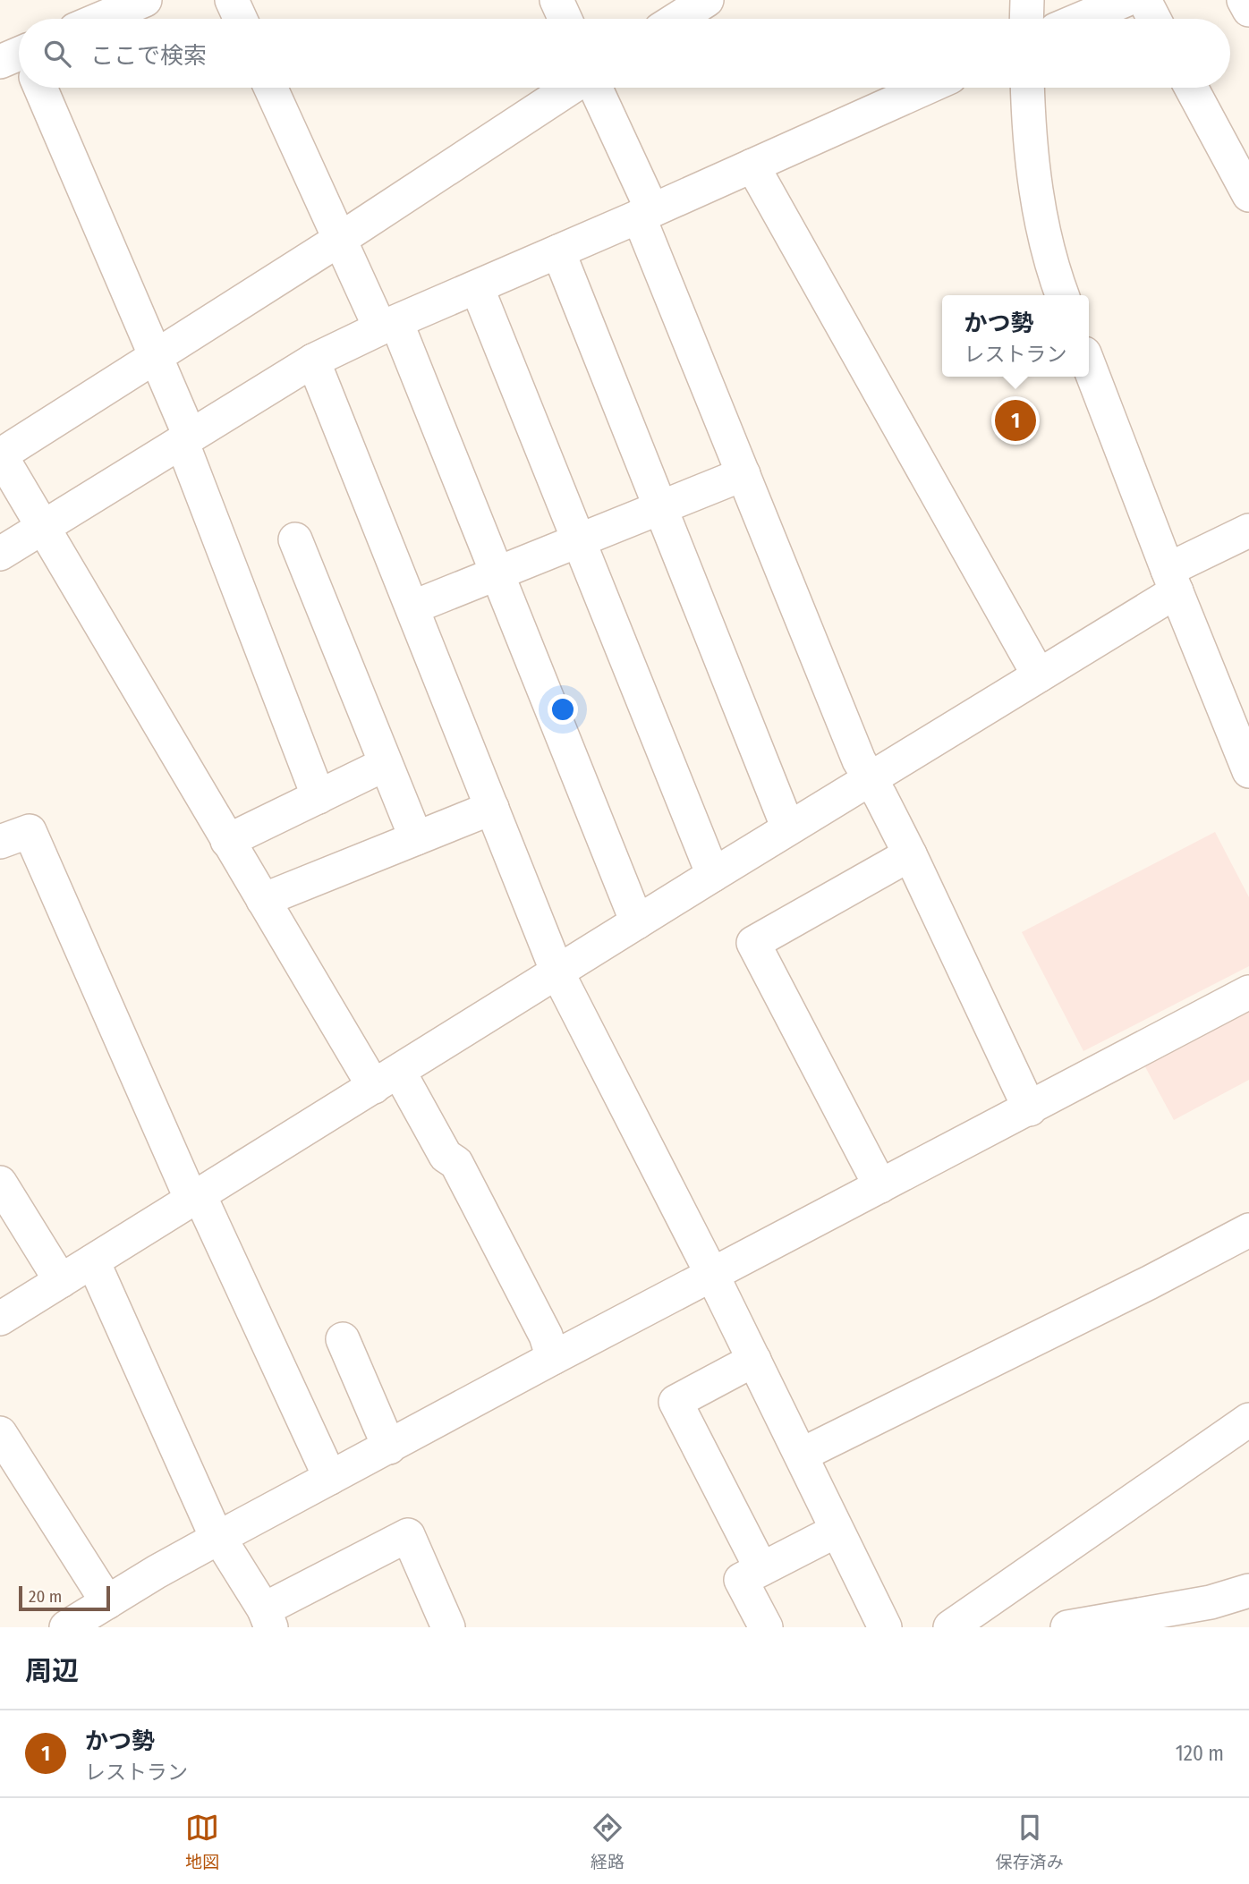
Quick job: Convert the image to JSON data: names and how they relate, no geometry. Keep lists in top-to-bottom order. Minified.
{"scale_bar":"20 m","page":{"search":"ここで検索","popup":["かつ勢","レストラン"],"pins":"1","scale":"20 m","heading":"周辺","list":[{"mark":"1","name":"かつ勢","note":"レストラン","value":"120 m"}],"nav":["地図","経路","保存済み"]}}
